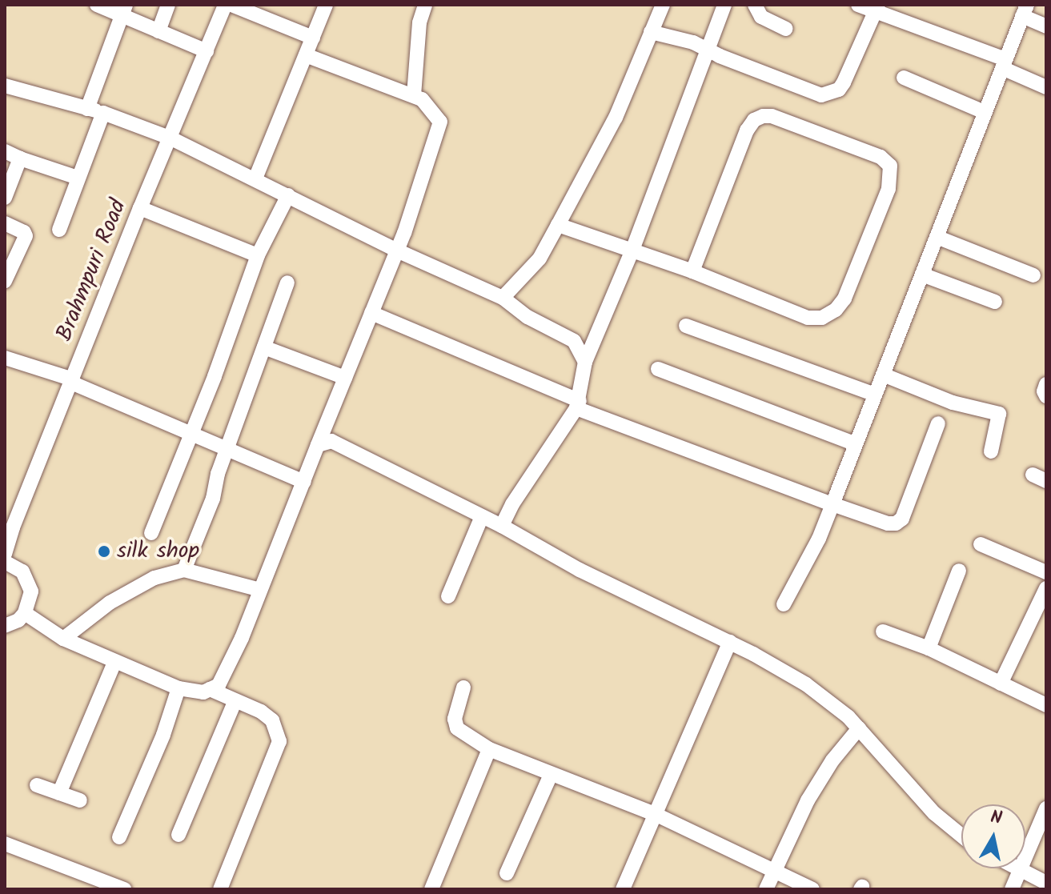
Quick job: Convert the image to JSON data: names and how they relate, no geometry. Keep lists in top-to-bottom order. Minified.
{"streets":{"street":["Brahmpuri Road"]},"places":["silk shop"],"north":"top"}
